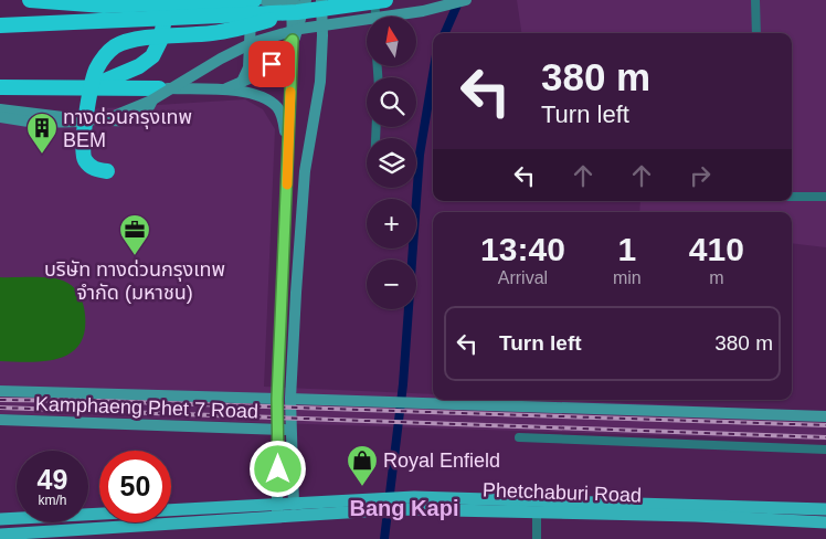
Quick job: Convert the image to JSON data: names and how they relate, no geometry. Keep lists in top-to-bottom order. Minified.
{"streets":{"main road":["Kamphaeng Phet 7 Road","Phetchaburi Road"]},"districts":["Bang Kapi"],"places":{"building":["ทางด่วนกรุงเทพ BEM"],"office":["บริษัท ทางด่วนกรุงเทพ จำกัด (มหาชน)"],"shop":["Royal Enfield"]},"north":"top","page":{"map_buttons":["+","−"],"turn":["380 m","Turn left"],"eta":["13:40","Arrival","1","min","410","m"],"list":[{"name":"Turn left","value":"380 m"}],"speed":"49 km/h","limit":"50"}}
